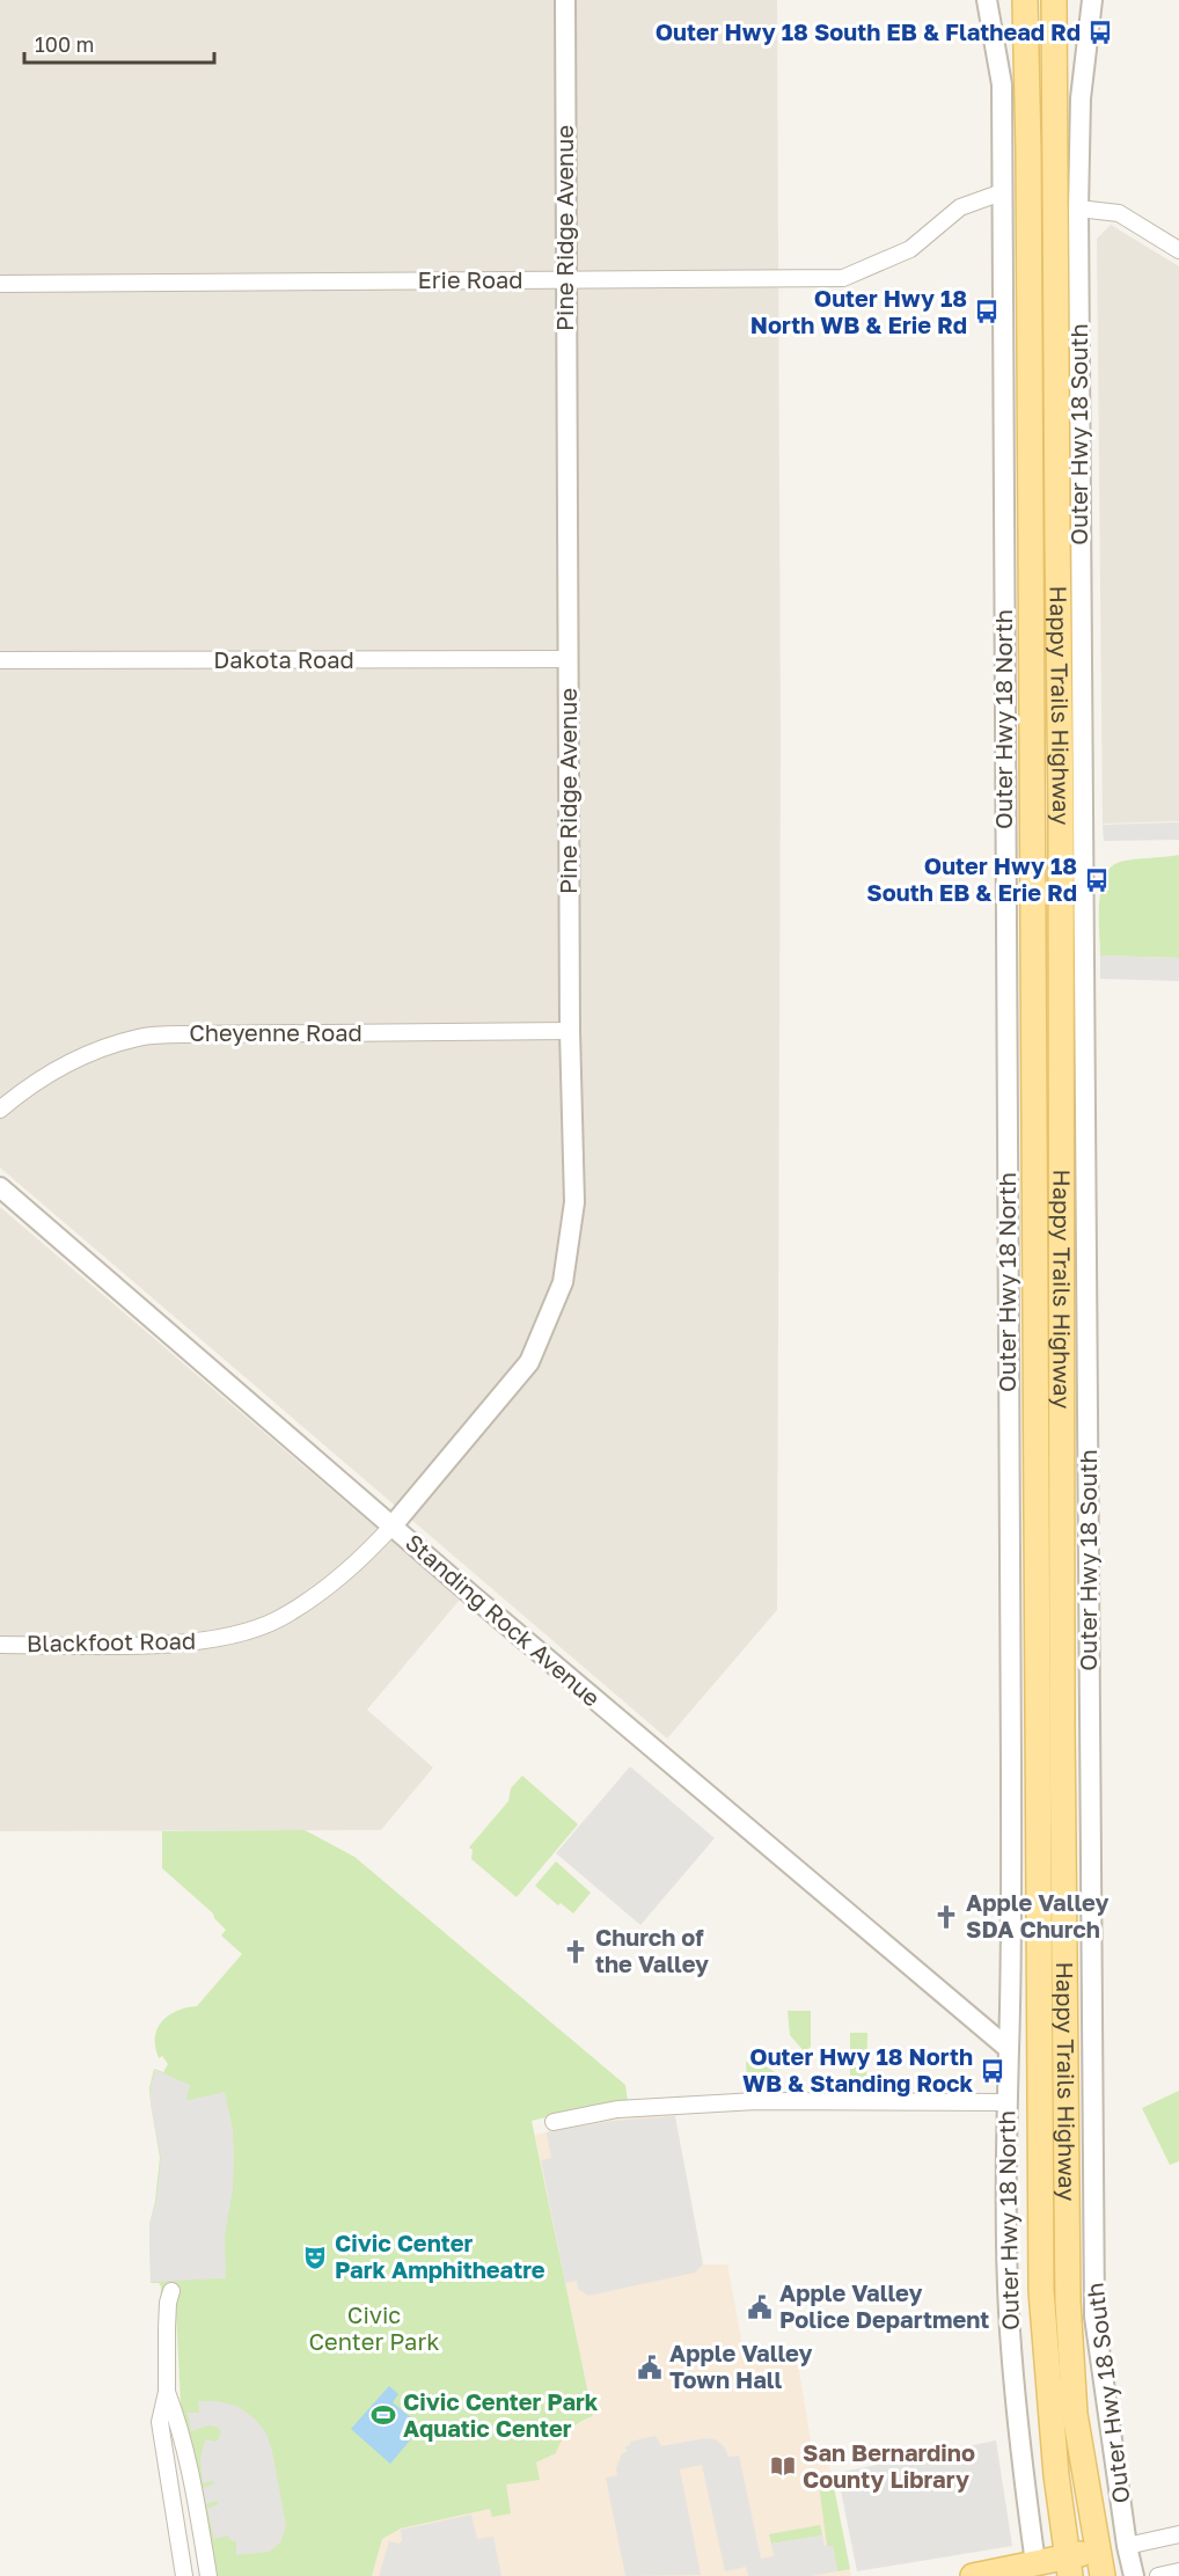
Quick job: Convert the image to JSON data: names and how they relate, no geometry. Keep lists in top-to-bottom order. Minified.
{"streets":{"main road":["Happy Trails Highway"],"street":["Pine Ridge Avenue","Erie Road","Outer Hwy 18 South","Dakota Road","Outer Hwy 18 North","Cheyenne Road","Standing Rock Avenue","Blackfoot Road"]},"crossings":[["Pine Ridge Avenue","Erie Road"],["Pine Ridge Avenue","Dakota Road"],["Pine Ridge Avenue","Cheyenne Road"],["Pine Ridge Avenue","Standing Rock Avenue"],["Pine Ridge Avenue","Blackfoot Road"],["Erie Road","Outer Hwy 18 North"],["Outer Hwy 18 North","Standing Rock Avenue"],["Standing Rock Avenue","Blackfoot Road"]],"parks":["Civic Center Park"],"places":{"bus stop":["Outer Hwy 18 South EB & Flathead Rd","Outer Hwy 18 North WB & Erie Rd","Outer Hwy 18 South EB & Erie Rd","Outer Hwy 18 North WB & Standing Rock"],"church":["Apple Valley SDA Church","Church of the Valley"],"theatre":["Civic Center Park Amphitheatre"],"public building":["Apple Valley Police Department","Apple Valley Town Hall"],"sports":["Civic Center Park Aquatic Center"],"library":["San Bernardino County Library"]},"scale_bar":"100 m"}
